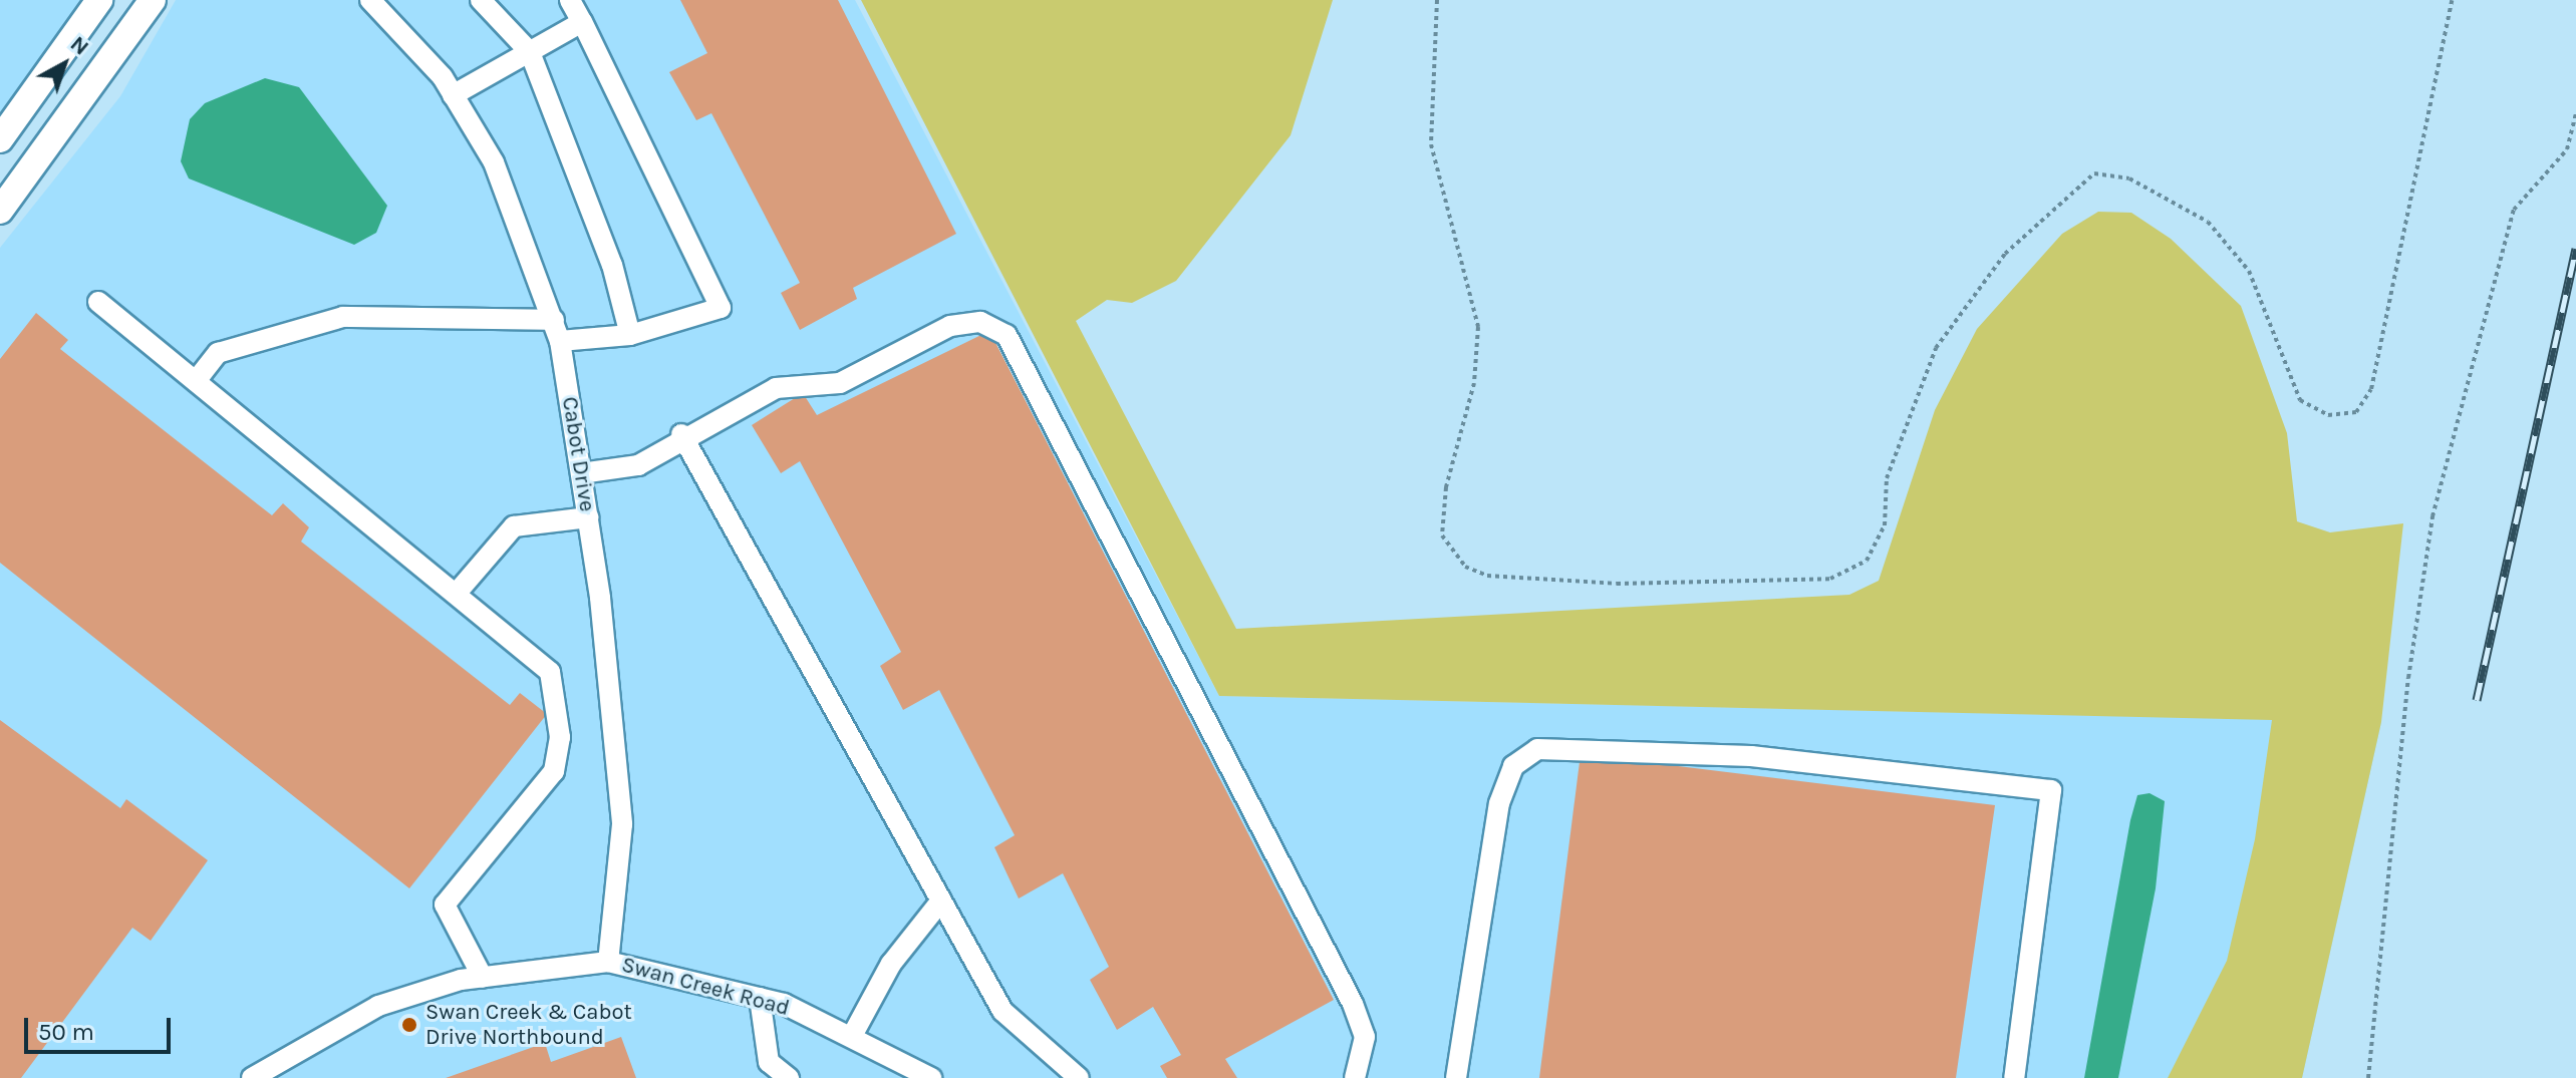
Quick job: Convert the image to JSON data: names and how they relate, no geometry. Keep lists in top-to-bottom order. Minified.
{"streets":{"street":["Cabot Drive","Swan Creek Road"]},"crossings":[["Cabot Drive","Swan Creek Road"]],"places":["Swan Creek & Cabot Drive Northbound"],"scale_bar":"50 m","north":"top right"}
